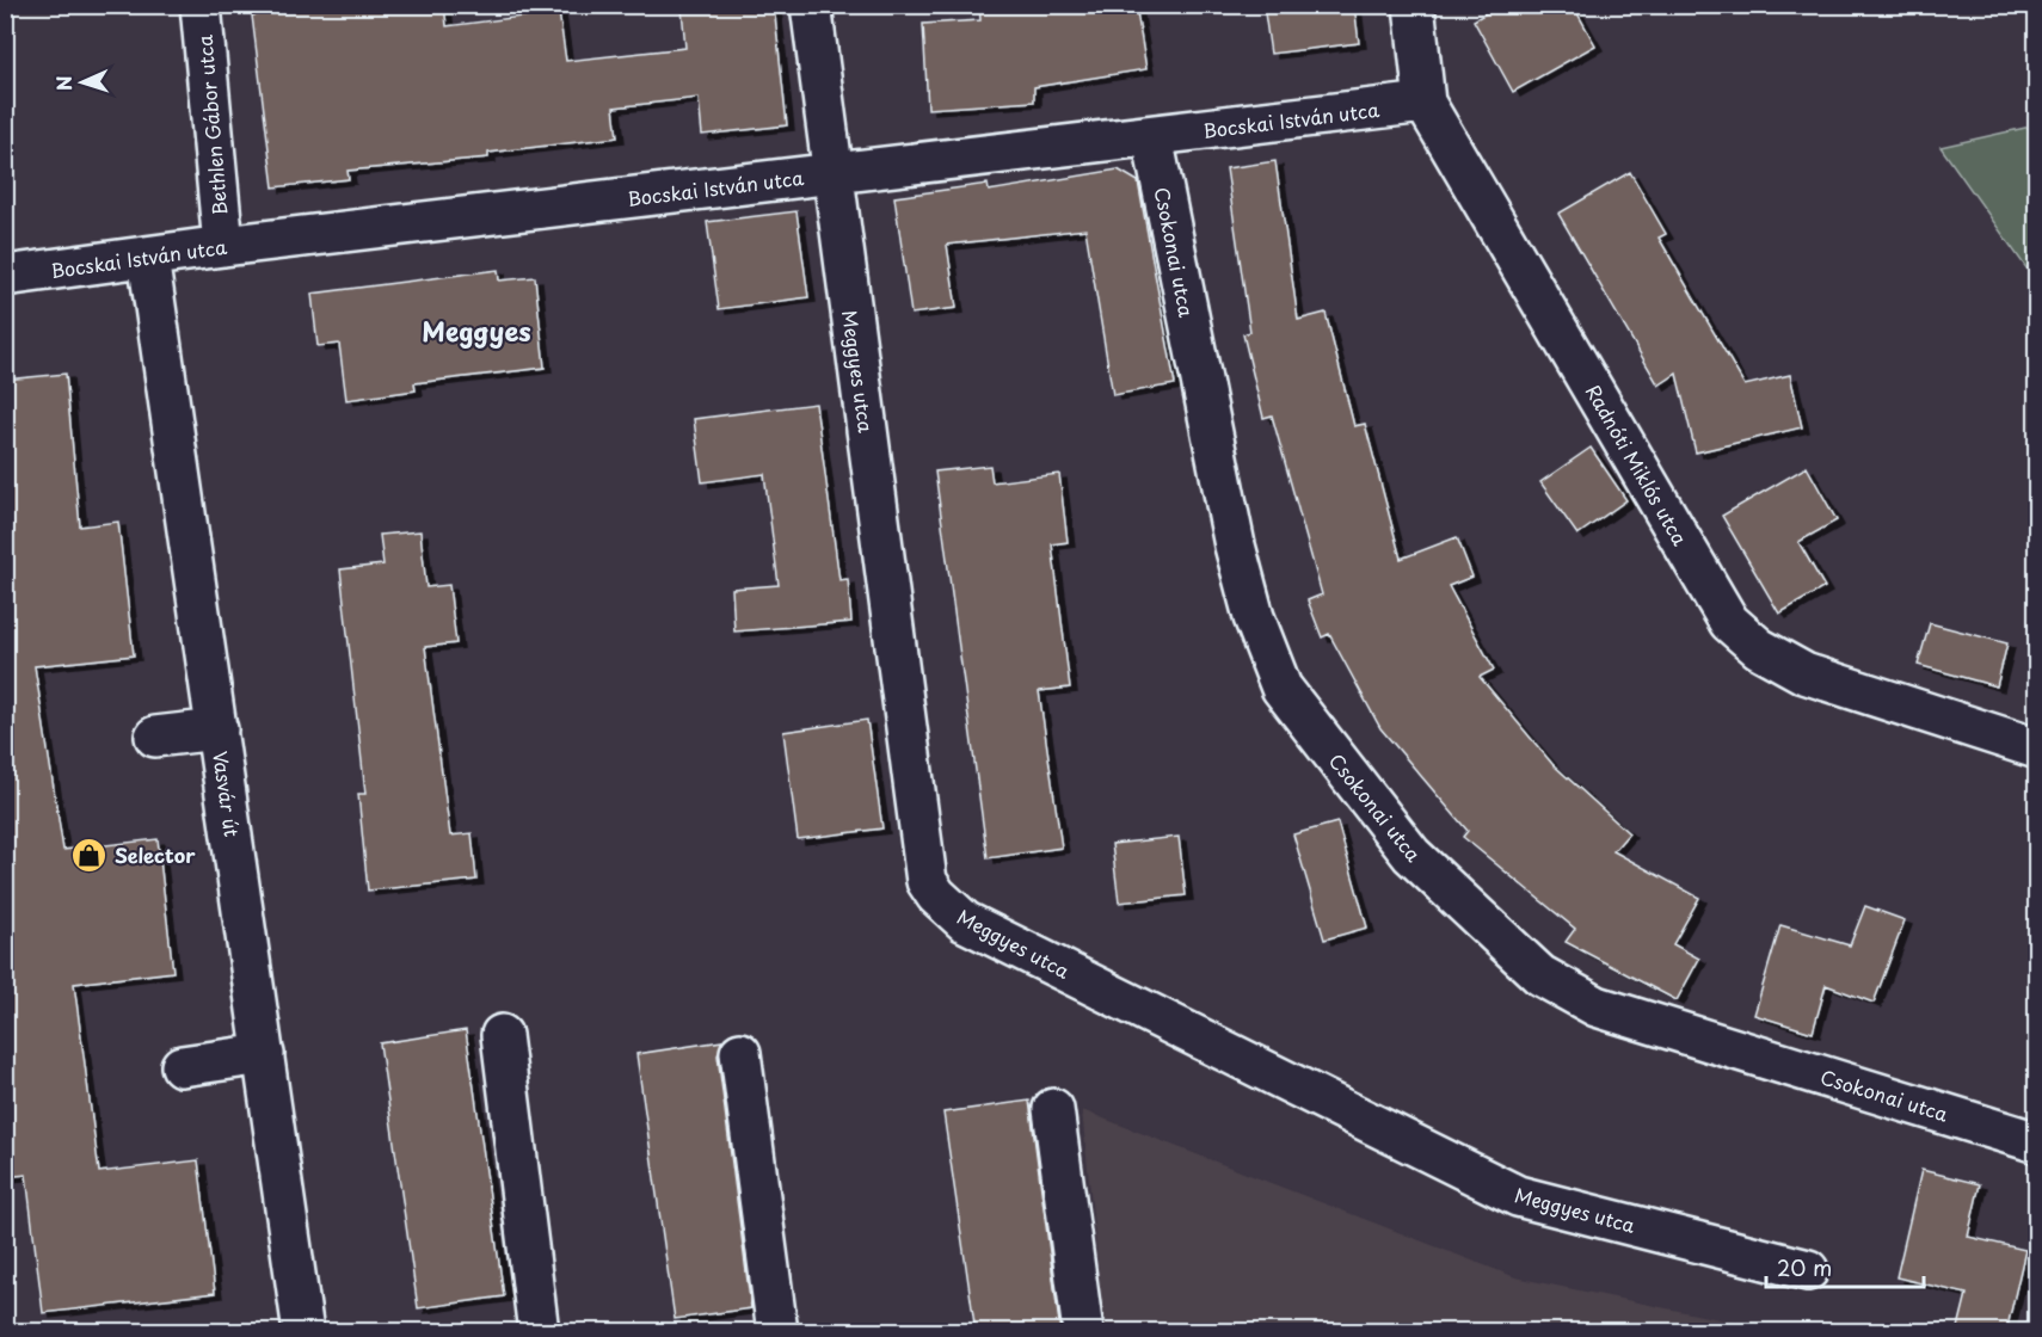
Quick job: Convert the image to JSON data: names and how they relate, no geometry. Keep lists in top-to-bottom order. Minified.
{"streets":{"street":["Bocskai István utca","Bethlen Gábor utca","Csokonai utca","Meggyes utca","Radnóti Miklós utca","Vasvár út"]},"crossings":[["Bocskai István utca","Bethlen Gábor utca"],["Bocskai István utca","Csokonai utca"],["Bocskai István utca","Meggyes utca"],["Bocskai István utca","Radnóti Miklós utca"],["Bocskai István utca","Vasvár út"]],"districts":["Meggyes"],"places":{"shop":["Selector"]},"scale_bar":"20 m","north":"left"}
